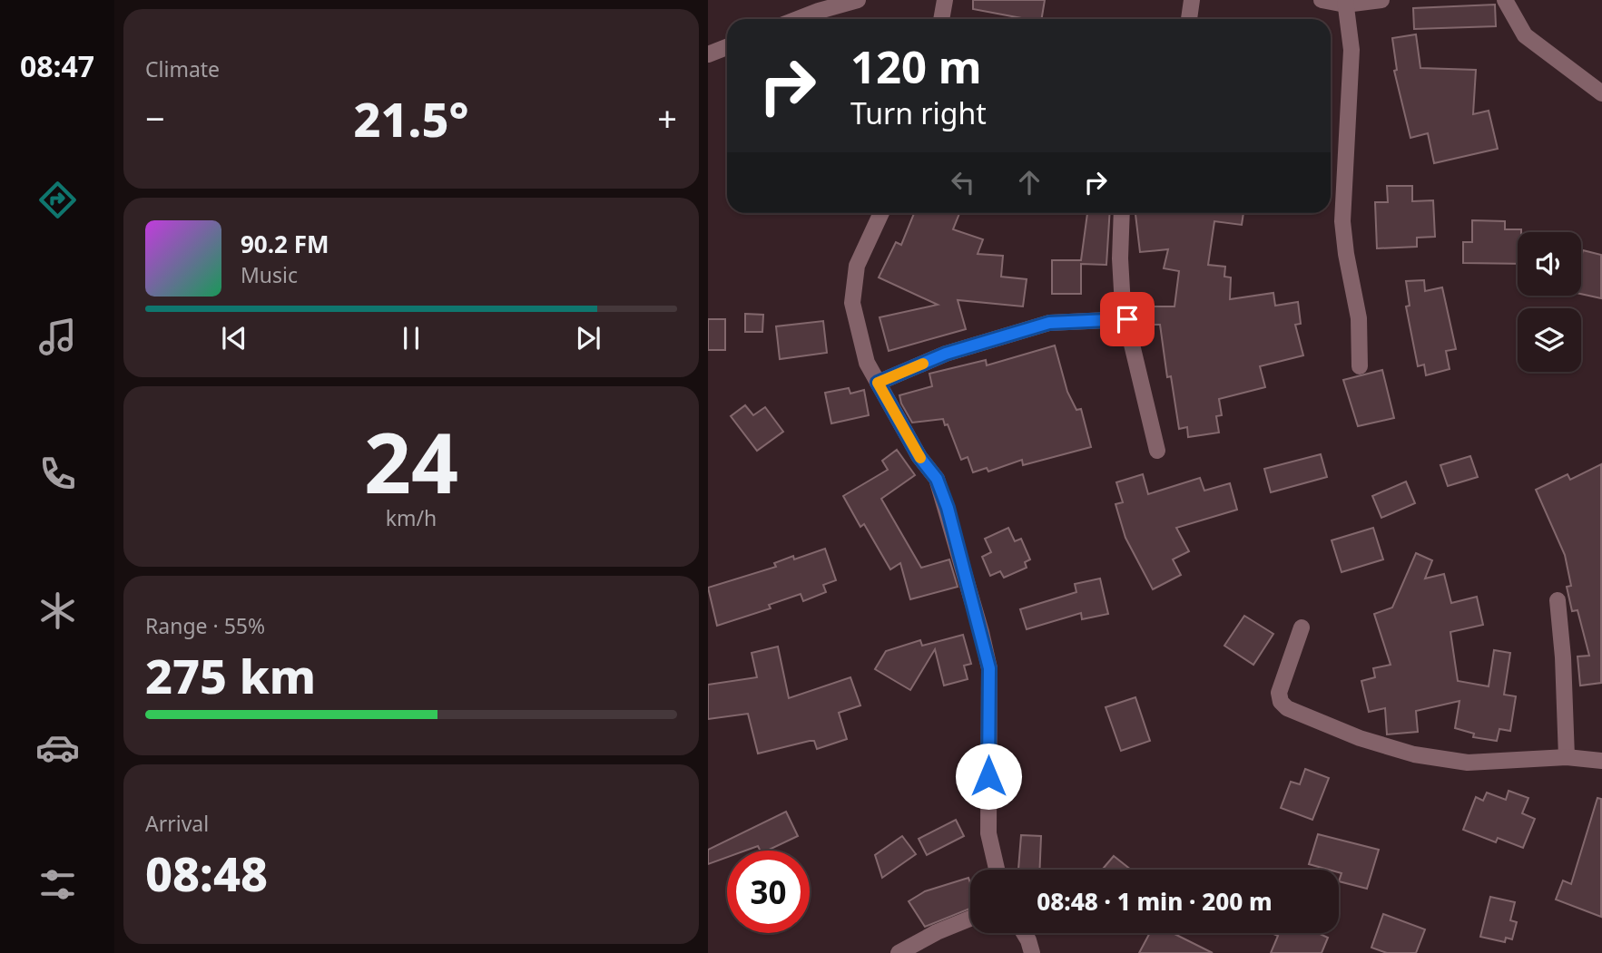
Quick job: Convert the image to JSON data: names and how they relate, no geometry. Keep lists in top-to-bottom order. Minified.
{"page":{"tabs":"08:47","tile":["Climate",["24","km/h"],["Range · 55%","275 km"],["Arrival","08:48"]],"turn":["120 m","Turn right"],"heat":["−","21.5°","+"],"song":["90.2 FM","Music"],"limit":"30","trip":"08:48 · 1 min · 200 m"}}
